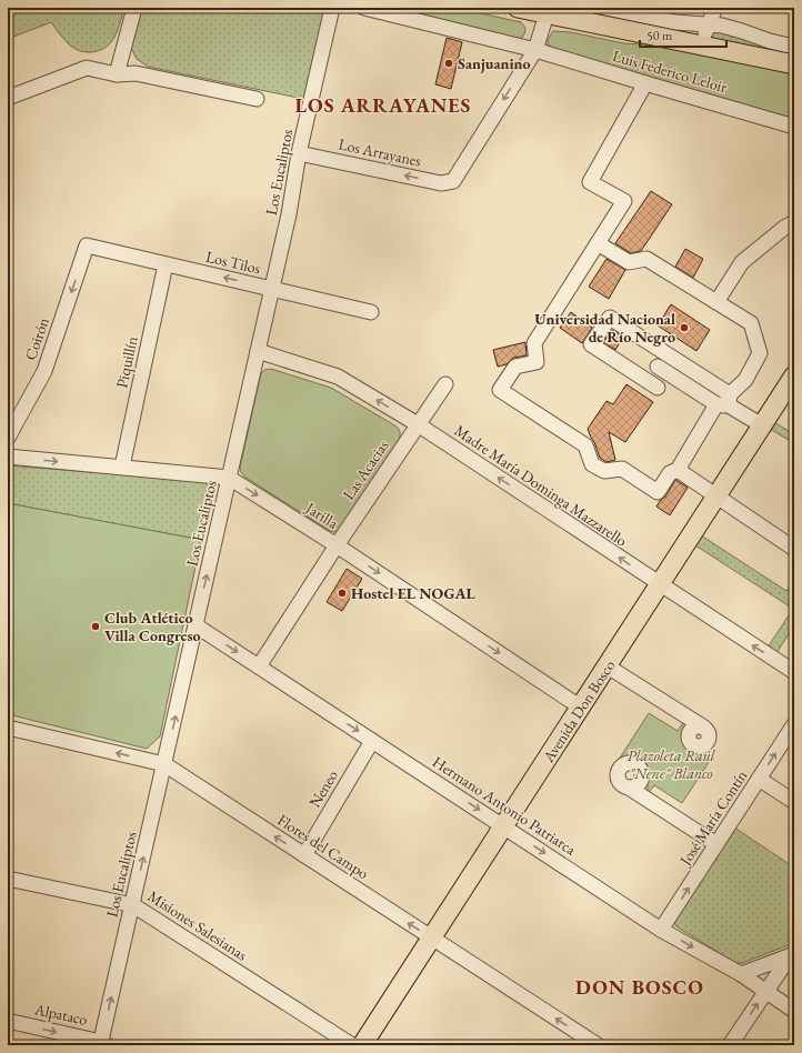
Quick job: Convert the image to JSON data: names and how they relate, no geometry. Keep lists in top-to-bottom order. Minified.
{"streets":{"main road":["Avenida Don Bosco"],"street":["Luis Federico Leloir","Los Arrayanes","Los Eucaliptos","Los Tilos","Coirón","Piquillín","Las Acacias","Madre María Dominga Mazzarello","Jarilla","Neneo","Hermano Antonio Patriarca","José María Contín","Flores del Campo","Misiones Salesianas","Alpataco"]},"crossings":[["Luis Federico Leloir","Los Arrayanes"],["Los Arrayanes","Los Eucaliptos"],["Los Eucaliptos","Los Tilos"],["Los Eucaliptos","Madre María Dominga Mazzarello"],["Los Eucaliptos","Jarilla"],["Los Eucaliptos","Hermano Antonio Patriarca"],["Los Eucaliptos","Flores del Campo"],["Los Eucaliptos","Misiones Salesianas"],["Los Eucaliptos","Alpataco"],["Los Tilos","Coirón"],["Los Tilos","Piquillín"],["Piquillín","Jarilla"],["Las Acacias","Madre María Dominga Mazzarello"],["Las Acacias","Jarilla"],["Las Acacias","Hermano Antonio Patriarca"],["Madre María Dominga Mazzarello","Avenida Don Bosco"],["Jarilla","Avenida Don Bosco"],["Avenida Don Bosco","Hermano Antonio Patriarca"],["Avenida Don Bosco","Flores del Campo"],["Neneo","Hermano Antonio Patriarca"],["Neneo","Flores del Campo"],["Hermano Antonio Patriarca","José María Contín"]],"one_way":["Los Arrayanes","Los Eucaliptos","Los Tilos","Coirón","Jarilla","Hermano Antonio Patriarca","José María Contín","Flores del Campo","Alpataco"],"districts":["LOS ARRAYANES","DON BOSCO"],"parks":["Plazoleta Raúl \"Nene\" Blanco"],"places":["Sanjuanino","Universidad Nacional de Río Negro","Hostel EL NOGAL","Club Atlético Villa Congreso"],"scale_bar":"50 m"}
